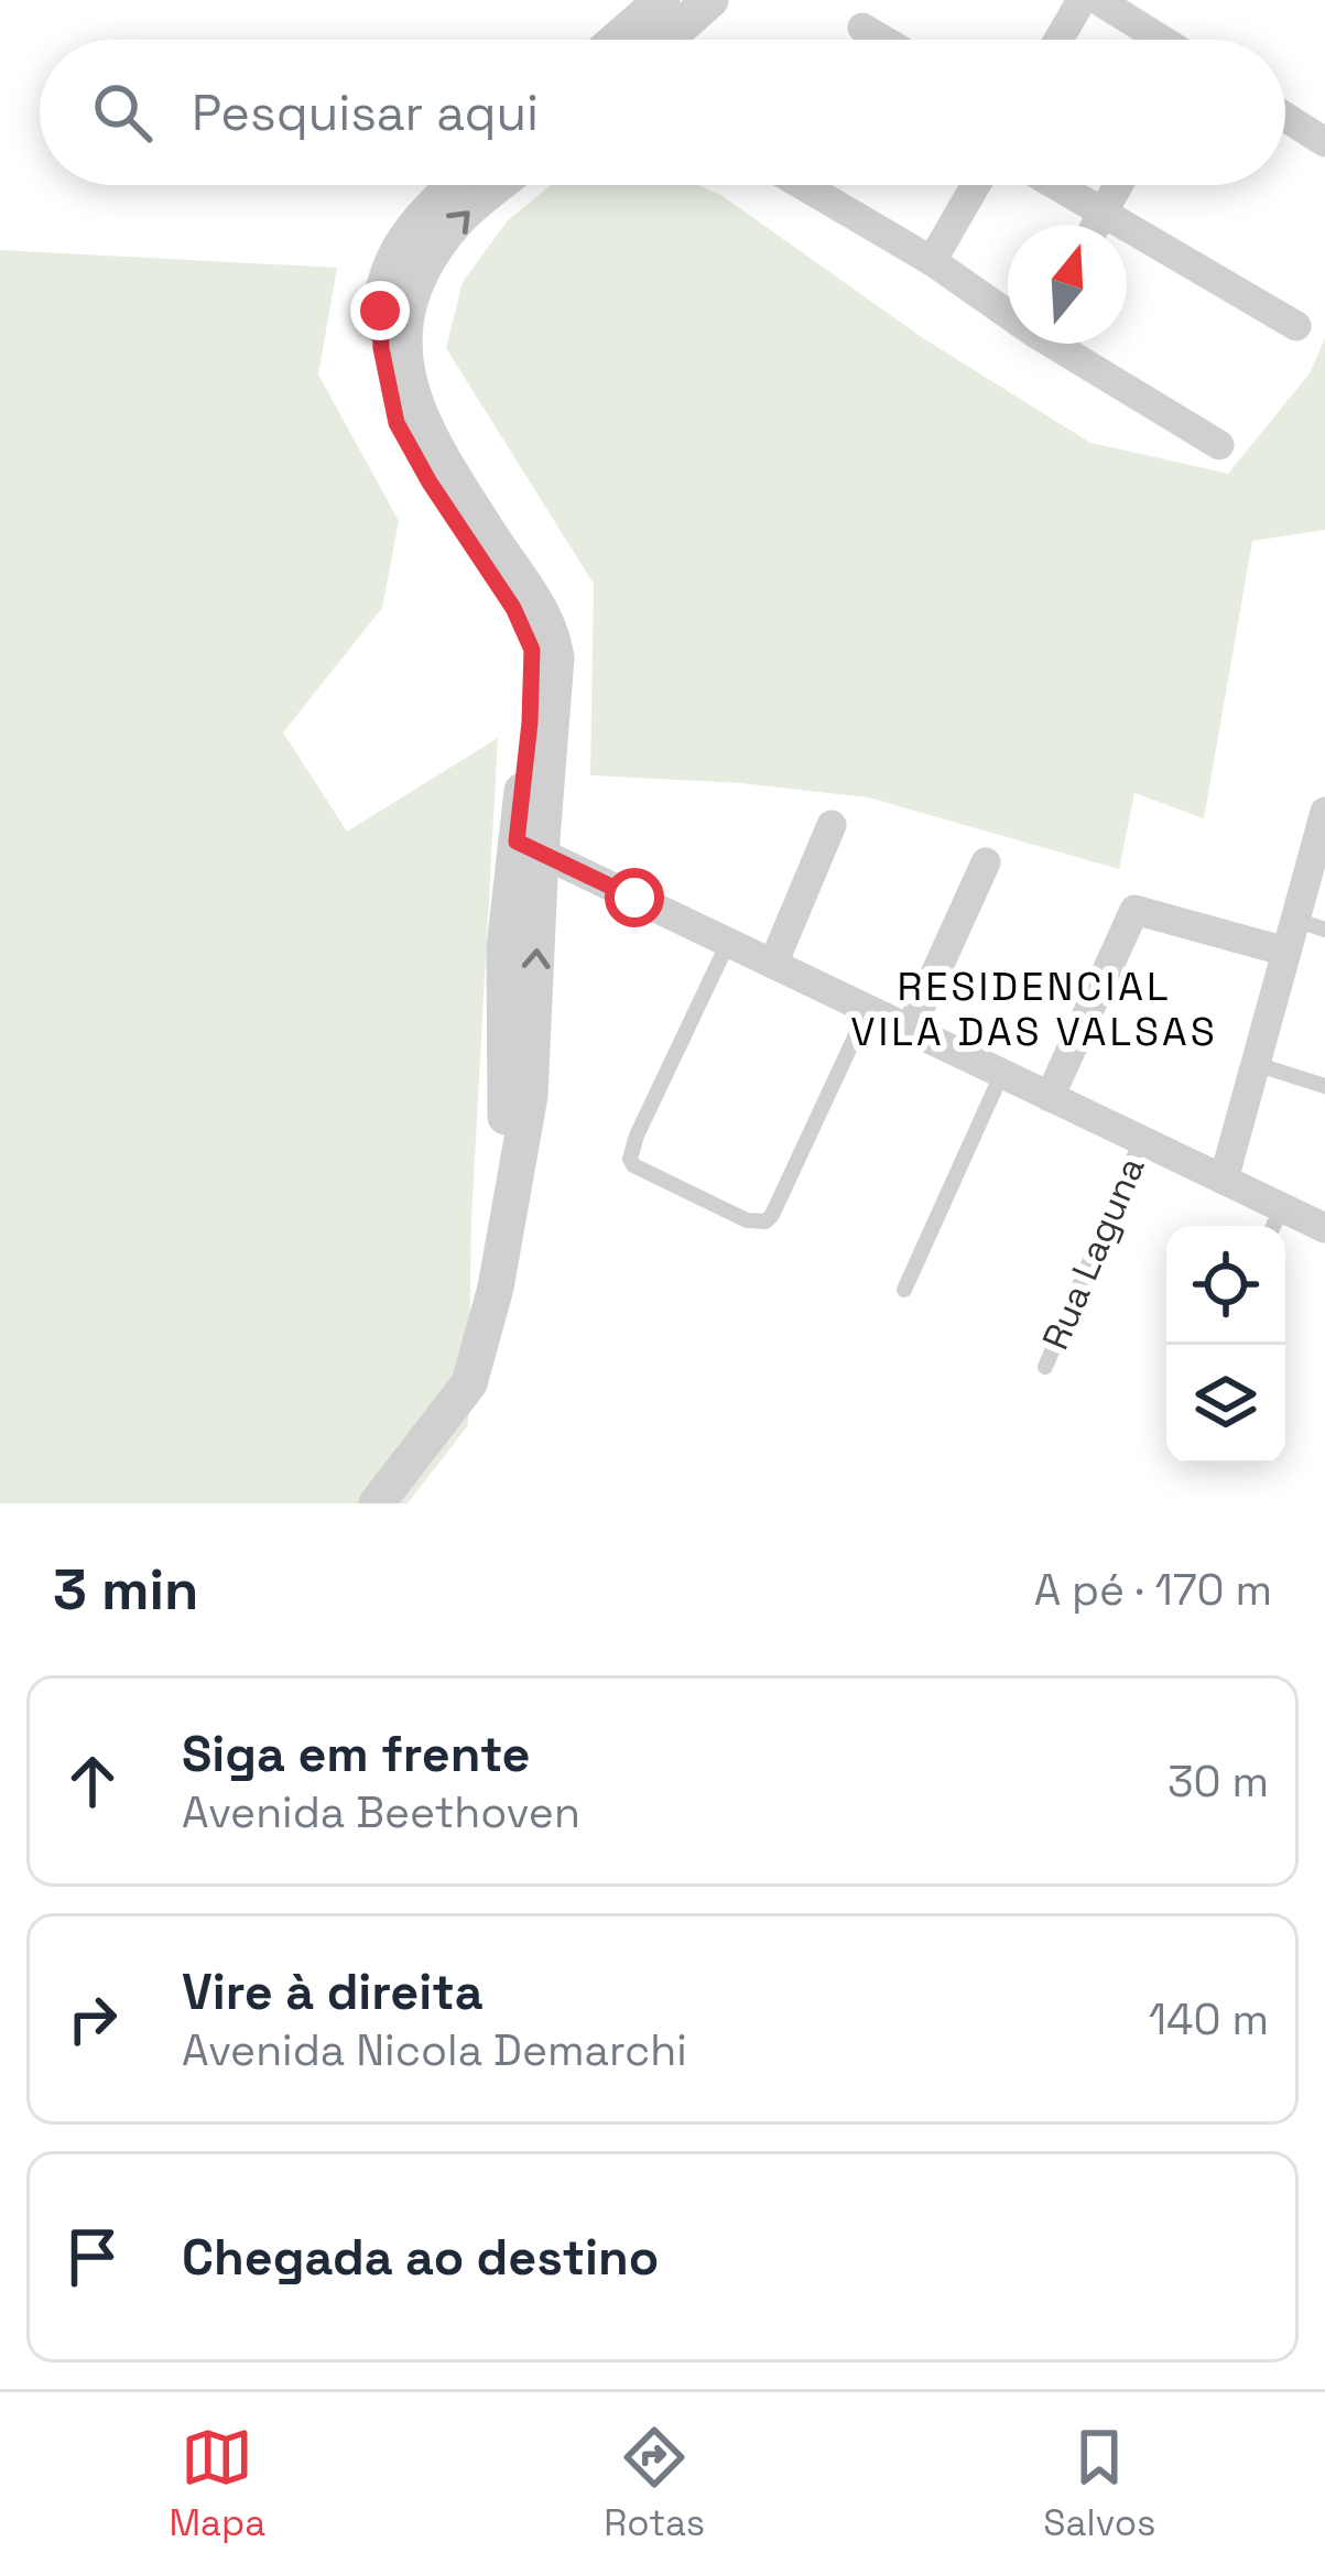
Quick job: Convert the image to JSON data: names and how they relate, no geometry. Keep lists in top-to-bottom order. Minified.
{"streets":{"lane":["Rua Laguna"]},"districts":["RESIDENCIAL VILA DAS VALSAS"],"north":"top","page":{"search":"Pesquisar aqui","heading":["3 min","A pé · 170 m"],"list":[["Siga em frente","Avenida Beethoven","30 m"],["Vire à direita","Avenida Nicola Demarchi","140 m"],"Chegada ao destino"],"nav":["Mapa","Rotas","Salvos"]}}
